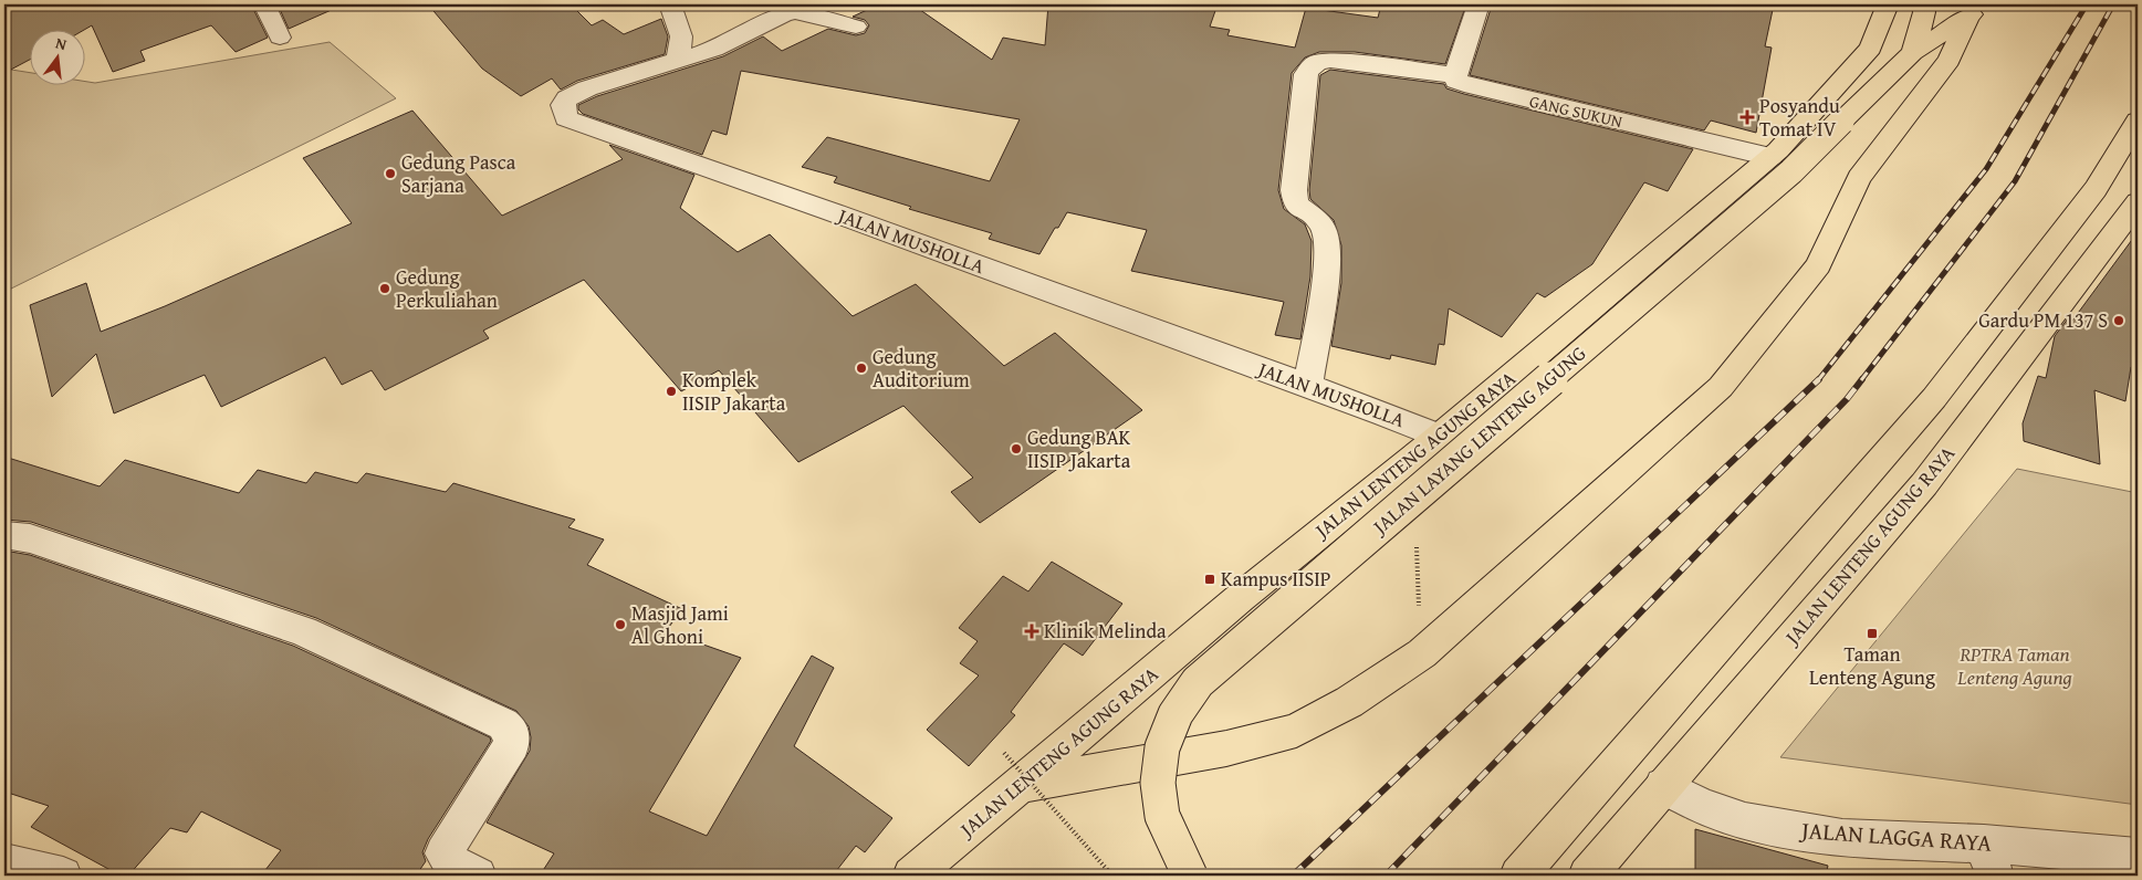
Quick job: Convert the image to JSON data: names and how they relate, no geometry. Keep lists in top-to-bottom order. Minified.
{"streets":{"main road":["JALAN LAYANG LENTENG AGUNG","JALAN LENTENG AGUNG RAYA"],"street":["GANG SUKUN","JALAN MUSHOLLA","JALAN LAGGA RAYA"]},"crossings":[["GANG SUKUN","JALAN LENTENG AGUNG RAYA"],["JALAN MUSHOLLA","JALAN LENTENG AGUNG RAYA"],["JALAN LENTENG AGUNG RAYA","JALAN LAGGA RAYA"]],"parks":["RPTRA Taman Lenteng Agung"],"places":{"health":["Posyandu Tomat IV","Klinik Melinda"],"other":["Gedung Pasca Sarjana","Gedung Perkuliahan","Gardu PM 137 S","Gedung Auditorium","Komplek IISIP Jakarta","Gedung BAK IISIP Jakarta","Masjid Jami Al Ghoni"],"transit":["Kampus IISIP","Taman Lenteng Agung"]},"north":"top"}
